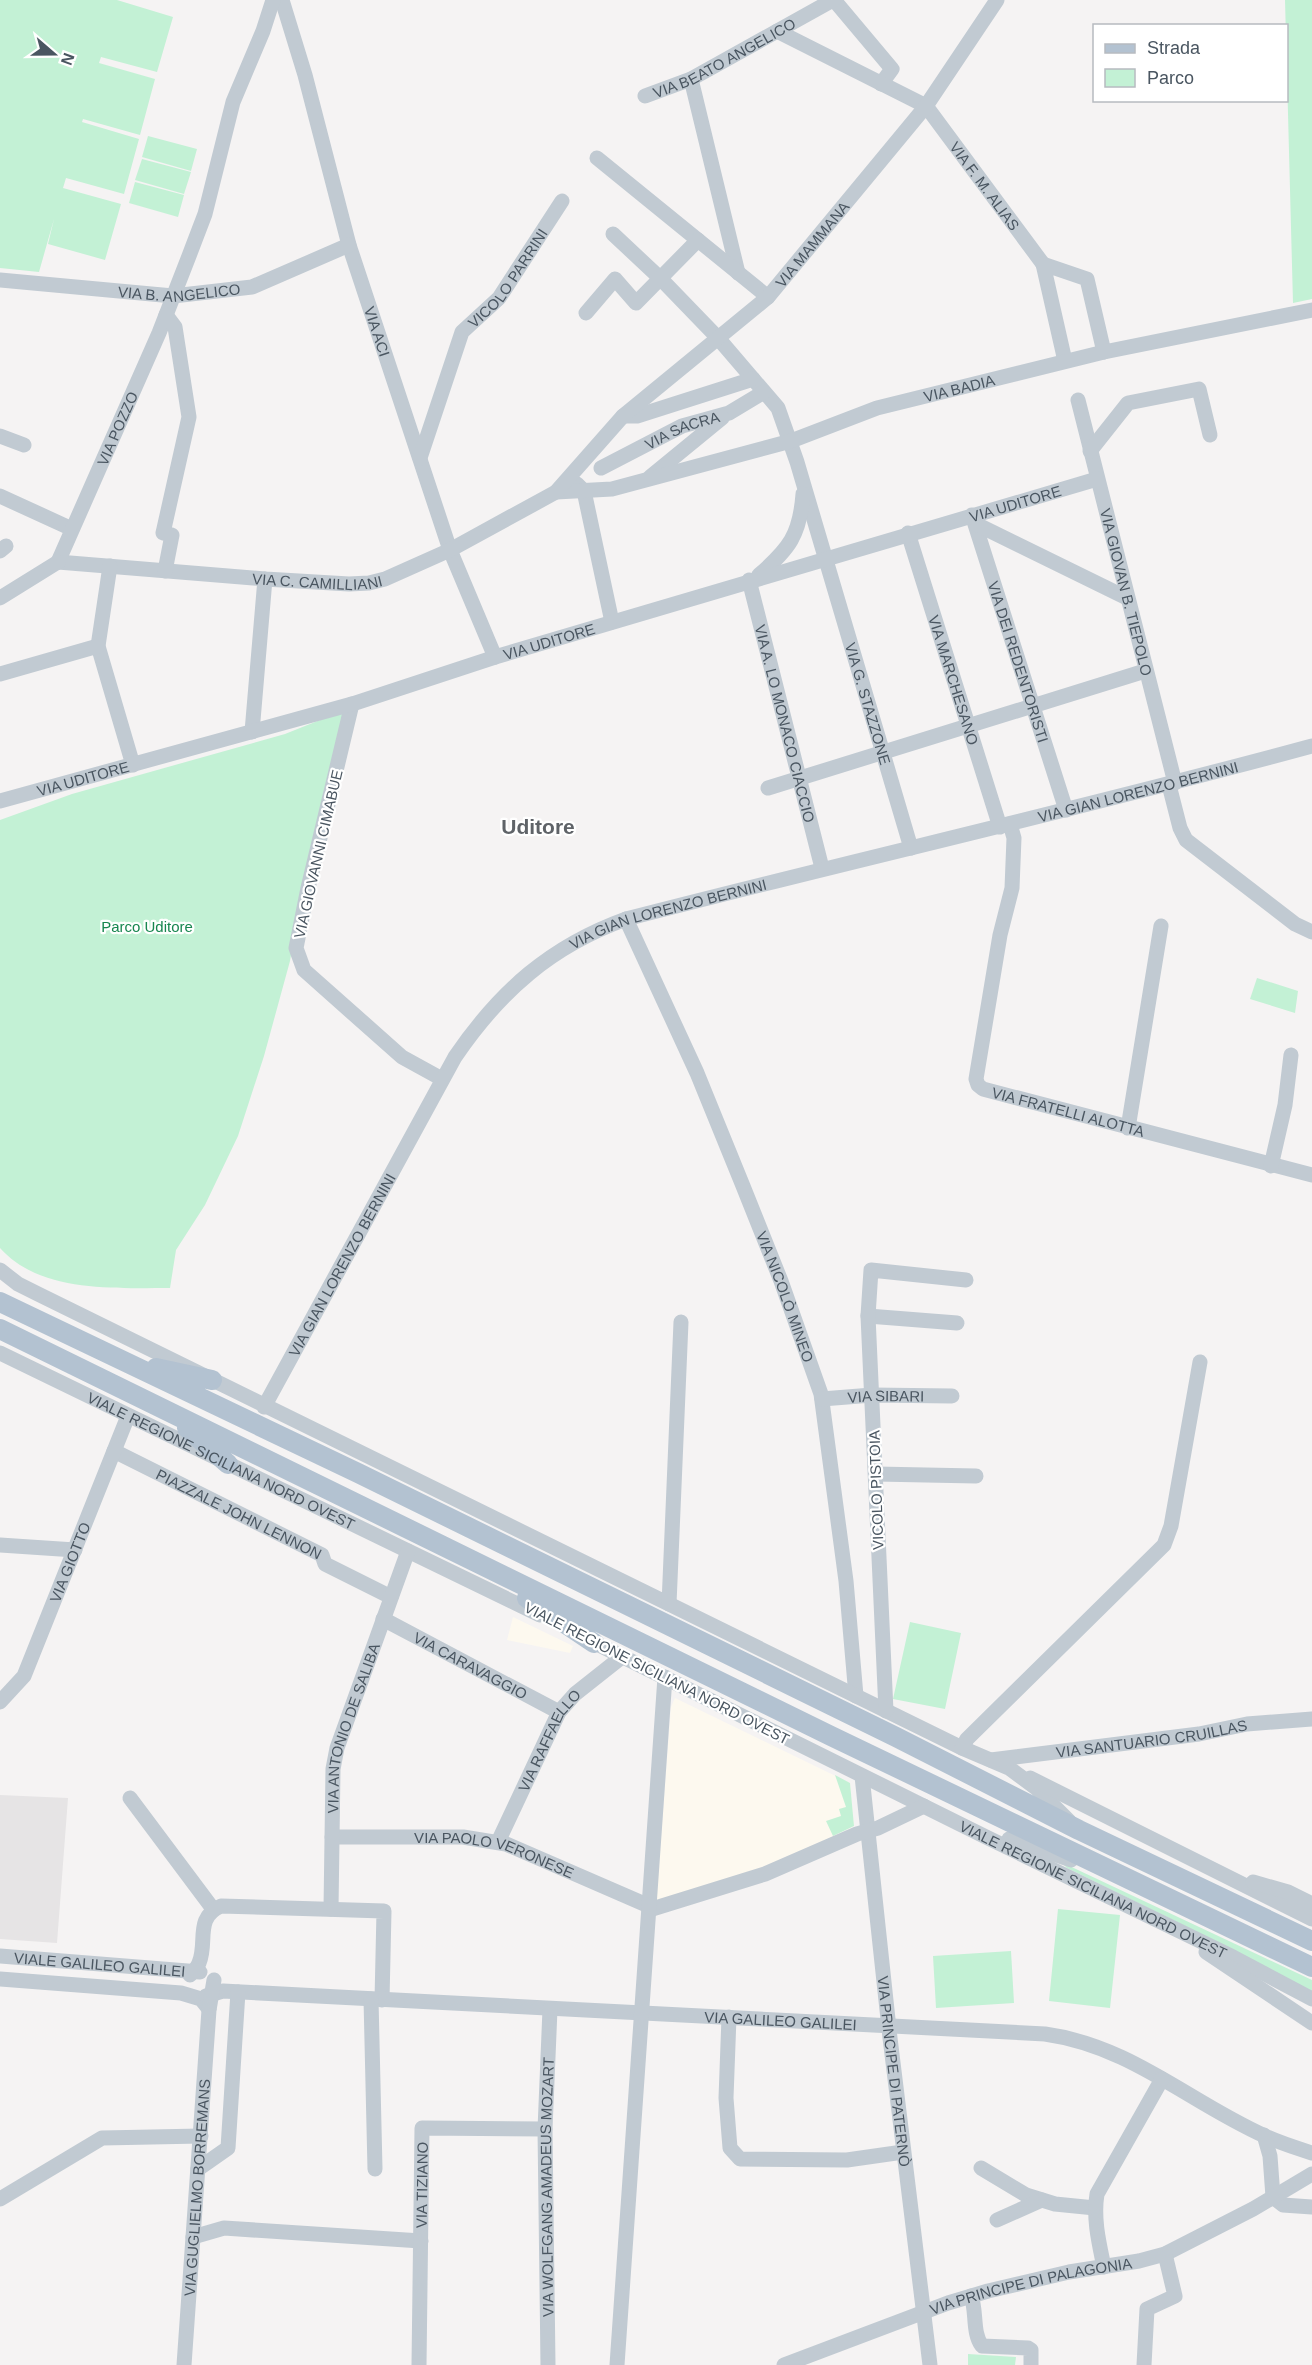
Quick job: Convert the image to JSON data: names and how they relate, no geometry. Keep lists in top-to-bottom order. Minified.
{"streets":{"main road":["VIALE REGIONE SICILIANA NORD OVEST"],"street":["VIA BEATO ANGELICO","VIA F. M. ALIAS","VIA MAMMANA","VICOLO PARRINI","VIA B. ANGELICO","VIA ACI","VIA BADIA","VIA POZZO","VIA SACRA","VIA UDITORE","VIA C. CAMILLIANI","VIA GIOVAN B. TIEPOLO","VIA DEI REDENTORISTI","VIA MARCHESANO","VIA G. STAZZONE","VIA A. LO MONACO CIACCIO","VIA GIAN LORENZO BERNINI","VIA GIOVANNI CIMABUE","VIA FRATELLI ALOTTA","VIA NICOLÒ MINEO","VIA SIBARI","VICOLO PISTOIA","PIAZZALE JOHN LENNON","VIA GIOTTO","VIA CARAVAGGIO","VIA ANTONIO DE SALIBA","VIA SANTUARIO CRUILLAS","VIA RAFFAELLO","VIA PAOLO VERONESE","VIALE GALILEO GALILEI","VIA GALILEO GALILEI","VIA PRINCIPE DI PATERNÒ","VIA TIZIANO","VIA GUGLIELMO BORREMANS","VIA WOLFGANG AMADEUS MOZART","VIA PRINCIPE DI PALAGONIA"]},"crossings":[["VIA F. M. ALIAS","VIA MAMMANA"],["VIA F. M. ALIAS","VIA BADIA"],["VIA MAMMANA","VIA BADIA"],["VIA MAMMANA","VIA C. CAMILLIANI"],["VIA MAMMANA","VIA G. STAZZONE"],["VICOLO PARRINI","VIA ACI"],["VIA B. ANGELICO","VIA ACI"],["VIA B. ANGELICO","VIA POZZO"],["VIA ACI","VIA UDITORE"],["VIA ACI","VIA C. CAMILLIANI"],["VIA BADIA","VIA C. CAMILLIANI"],["VIA BADIA","VIA G. STAZZONE"],["VIA POZZO","VIA C. CAMILLIANI"],["VIA SACRA","VIA G. STAZZONE"],["VIA UDITORE","VIA GIOVAN B. TIEPOLO"],["VIA UDITORE","VIA DEI REDENTORISTI"],["VIA UDITORE","VIA MARCHESANO"],["VIA UDITORE","VIA G. STAZZONE"],["VIA UDITORE","VIA A. LO MONACO CIACCIO"],["VIA UDITORE","VIA GIOVANNI CIMABUE"],["VIA GIOVAN B. TIEPOLO","VIA GIAN LORENZO BERNINI"],["VIA DEI REDENTORISTI","VIA GIAN LORENZO BERNINI"],["VIA MARCHESANO","VIA GIAN LORENZO BERNINI"],["VIA MARCHESANO","VIA FRATELLI ALOTTA"],["VIA G. STAZZONE","VIA GIAN LORENZO BERNINI"],["VIA A. LO MONACO CIACCIO","VIA GIAN LORENZO BERNINI"],["VIA GIAN LORENZO BERNINI","VIA GIOVANNI CIMABUE"],["VIA GIAN LORENZO BERNINI","VIA FRATELLI ALOTTA"],["VIA GIAN LORENZO BERNINI","VIA NICOLÒ MINEO"],["VIA NICOLÒ MINEO","VIA SIBARI"],["VIA SIBARI","VICOLO PISTOIA"],["VIALE REGIONE SICILIANA NORD OVEST","VIA GIOTTO"],["VIALE REGIONE SICILIANA NORD OVEST","VIA ANTONIO DE SALIBA"],["VIALE REGIONE SICILIANA NORD OVEST","VIA RAFFAELLO"],["VIALE REGIONE SICILIANA NORD OVEST","VIA PRINCIPE DI PATERNÒ"],["PIAZZALE JOHN LENNON","VIA GIOTTO"],["PIAZZALE JOHN LENNON","VIA ANTONIO DE SALIBA"],["VIA CARAVAGGIO","VIA ANTONIO DE SALIBA"],["VIA CARAVAGGIO","VIA RAFFAELLO"],["VIA ANTONIO DE SALIBA","VIA PAOLO VERONESE"],["VIA RAFFAELLO","VIA PAOLO VERONESE"],["VIALE GALILEO GALILEI","VIA GALILEO GALILEI"],["VIALE GALILEO GALILEI","VIA GUGLIELMO BORREMANS"],["VIA GALILEO GALILEI","VIA PRINCIPE DI PATERNÒ"],["VIA GALILEO GALILEI","VIA GUGLIELMO BORREMANS"],["VIA GALILEO GALILEI","VIA WOLFGANG AMADEUS MOZART"],["VIA PRINCIPE DI PATERNÒ","VIA PRINCIPE DI PALAGONIA"],["VIA TIZIANO","VIA WOLFGANG AMADEUS MOZART"]],"districts":["Uditore"],"parks":["Parco Uditore"],"legend":["Strada","Parco"],"north":"right"}
